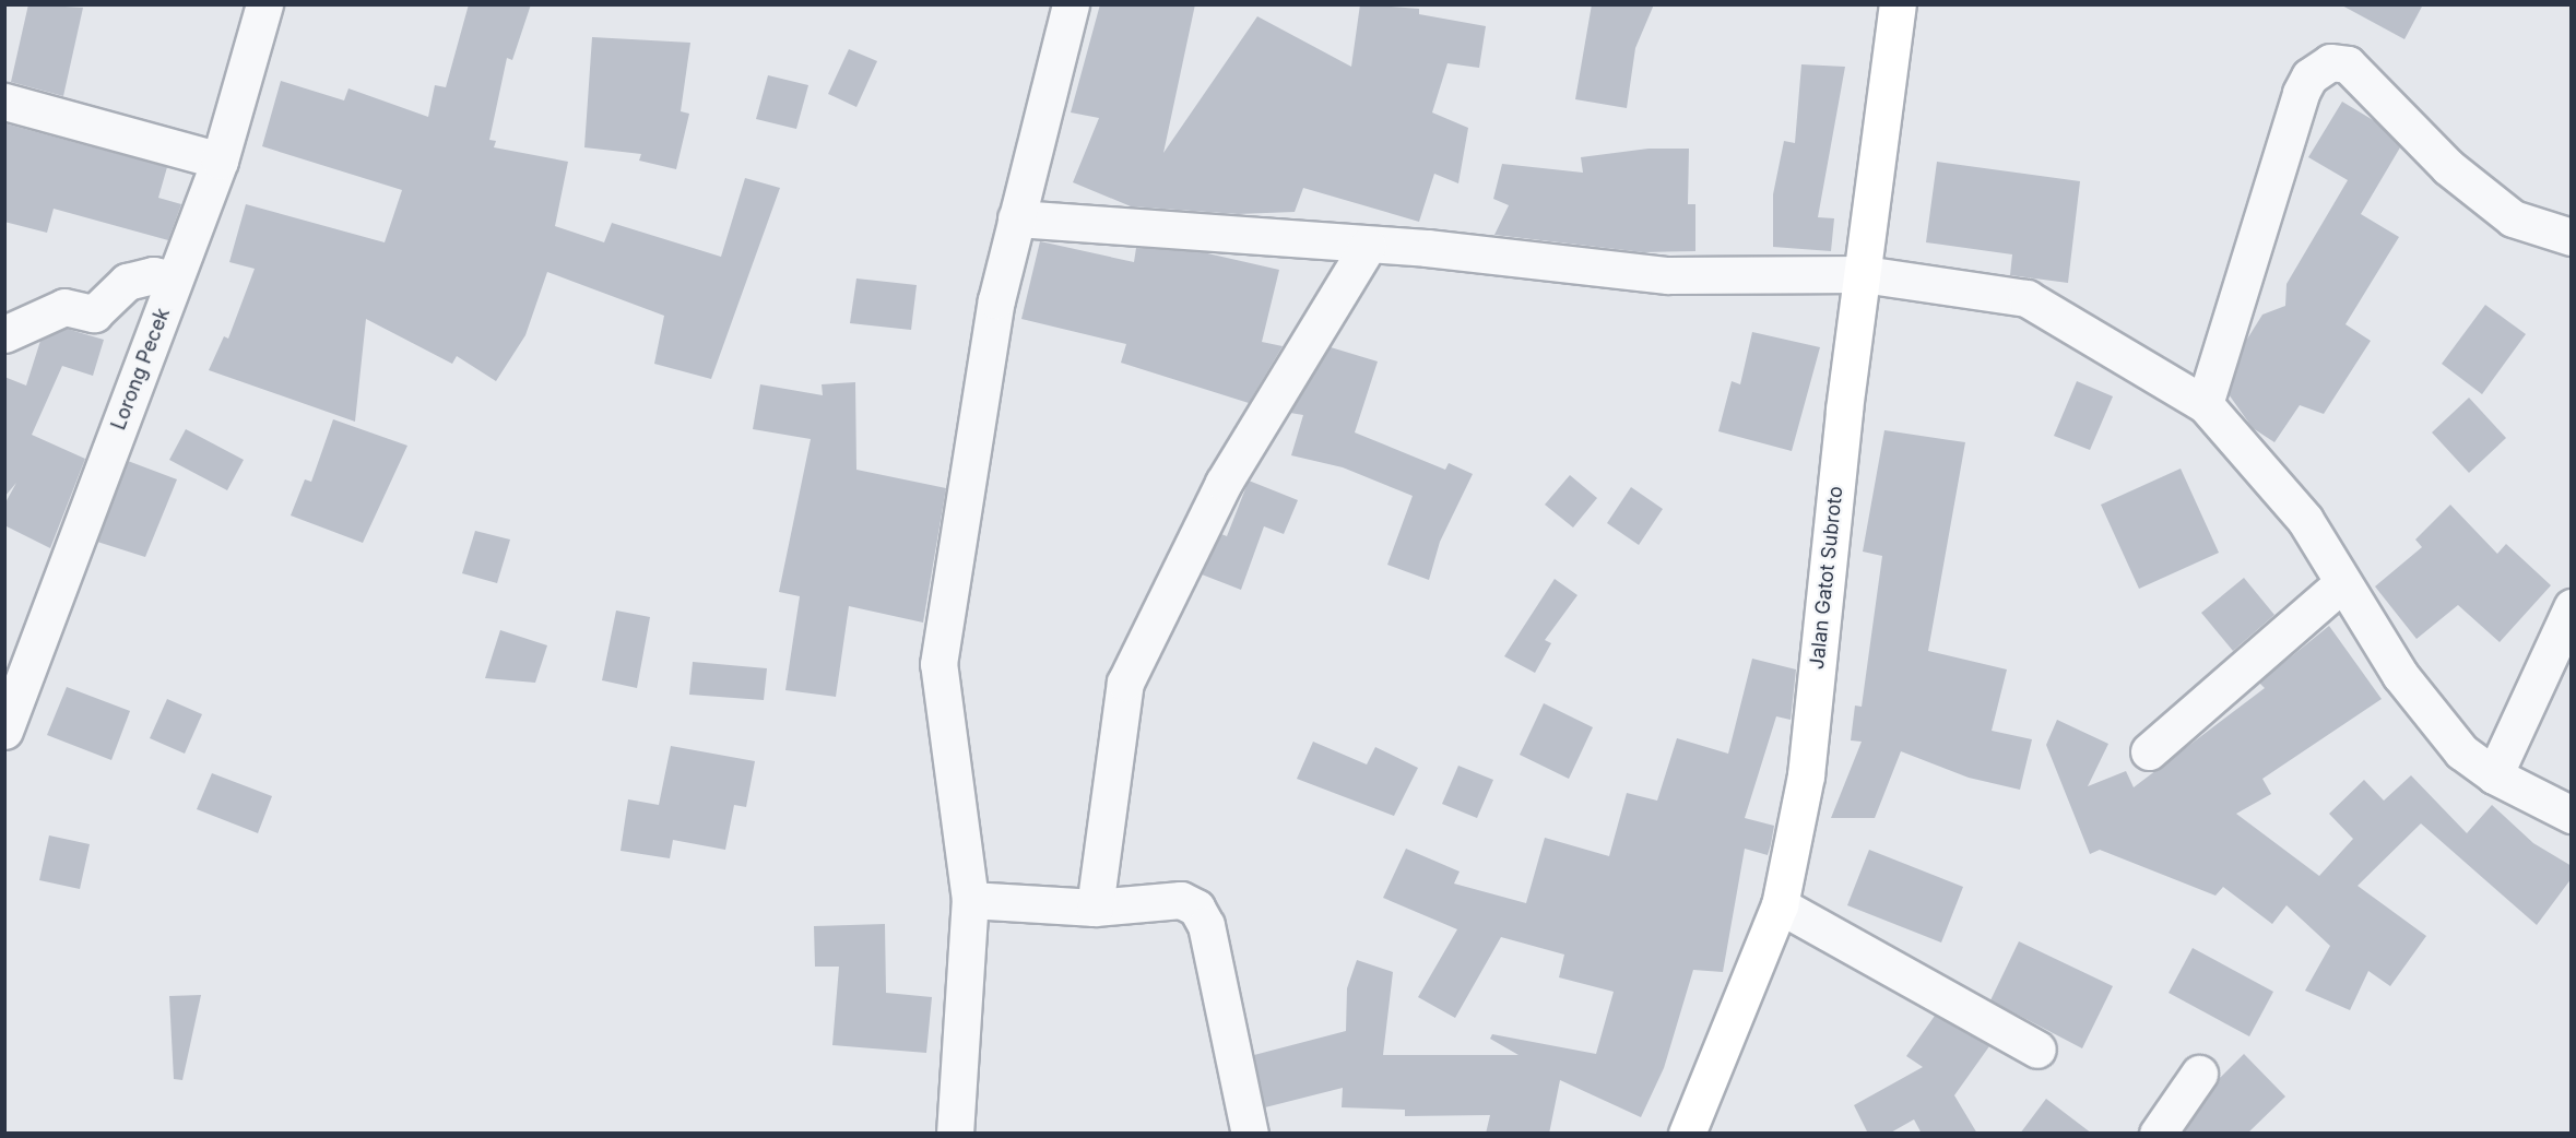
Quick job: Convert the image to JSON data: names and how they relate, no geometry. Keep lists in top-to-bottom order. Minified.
{"streets":{"main road":["Jalan Gatot Subroto"],"street":["Lorong Pecek"]}}
